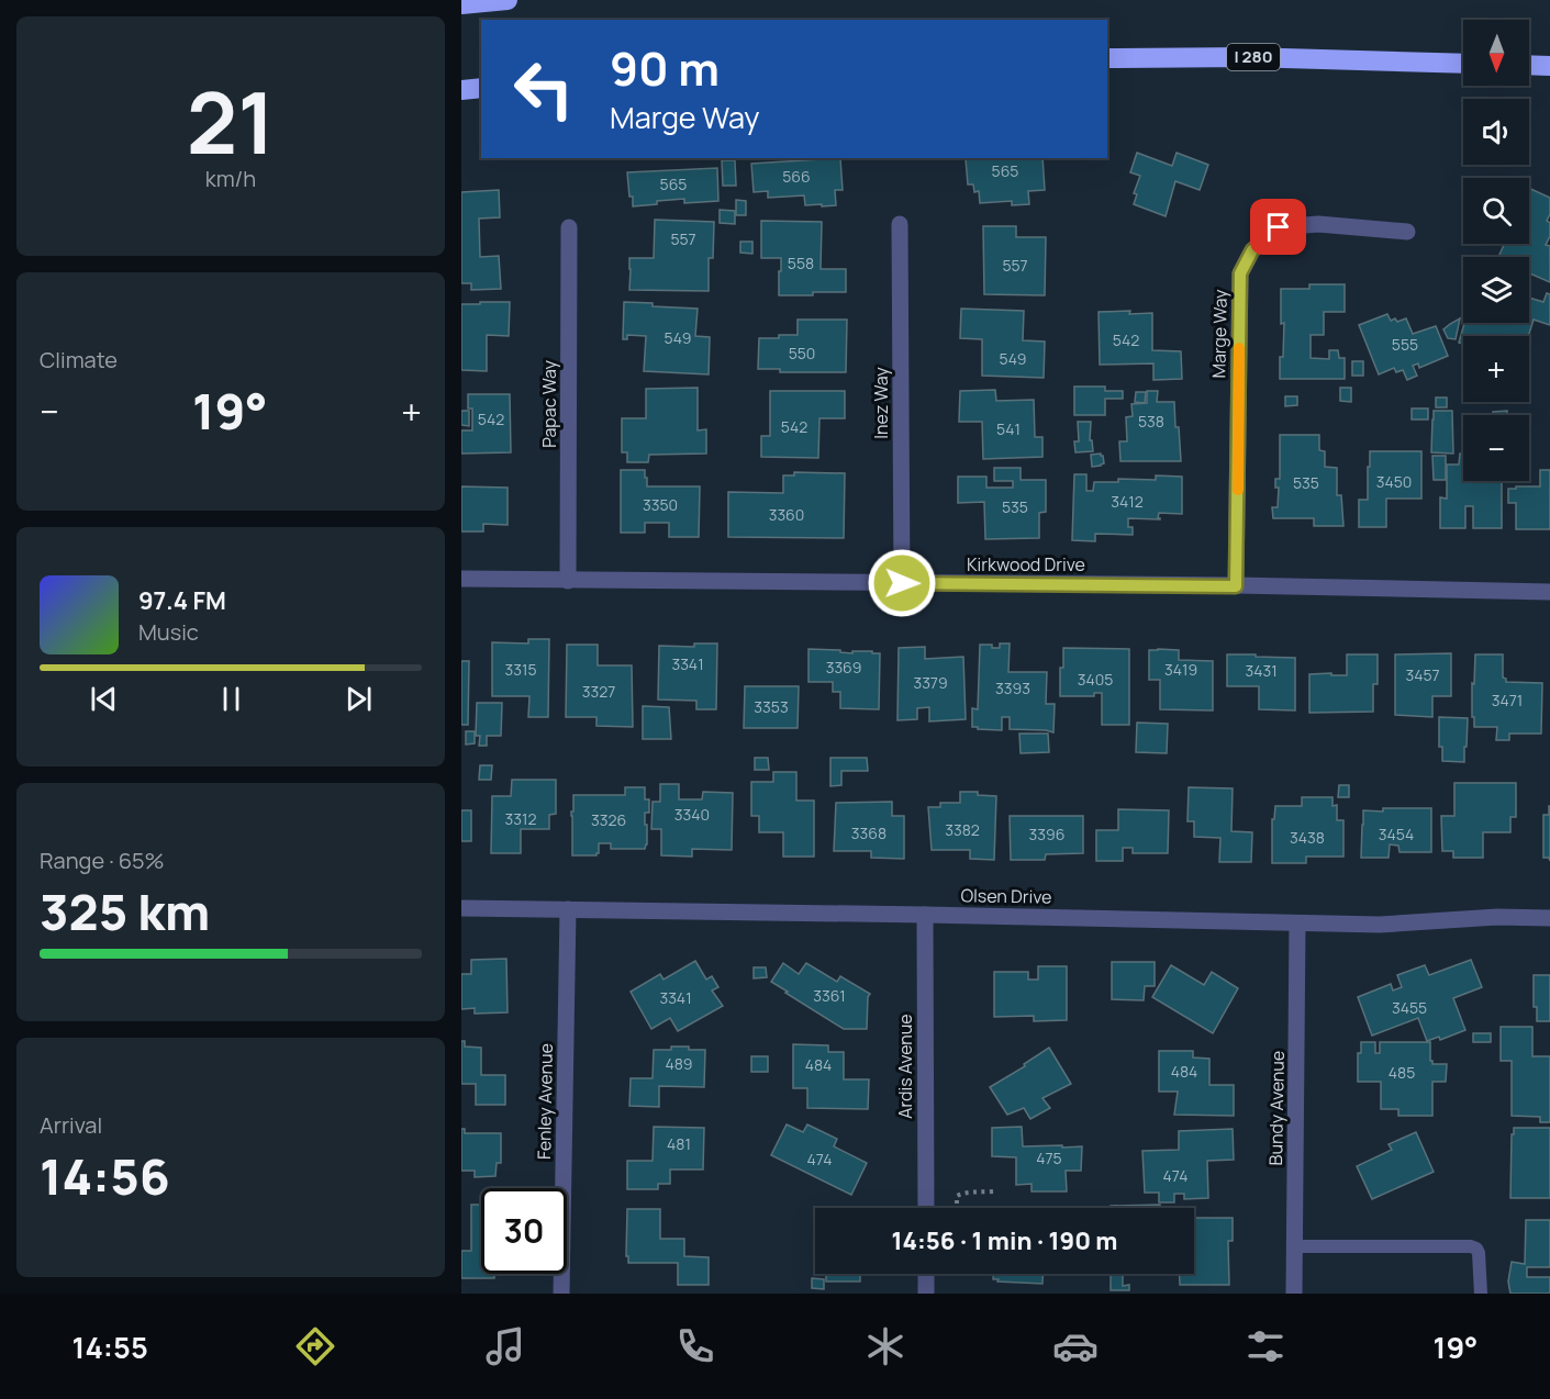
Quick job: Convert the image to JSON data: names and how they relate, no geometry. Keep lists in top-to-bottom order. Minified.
{"streets":{"highway":["I 280"],"street":["Marge Way","Inez Way","Papac Way","Kirkwood Drive","Olsen Drive","Ardis Avenue","Fenley Avenue","Bundy Avenue"]},"crossings":[["Marge Way","Kirkwood Drive"],["Inez Way","Kirkwood Drive"],["Papac Way","Kirkwood Drive"],["Olsen Drive","Ardis Avenue"],["Olsen Drive","Fenley Avenue"],["Olsen Drive","Bundy Avenue"]],"house_numbers":["565","566","565","557","558","557","549","542","555","550","549","542","538","542","541","3450","535","3412","3350","535","3360","3341","3369","3315","3419","3431","3457","3405","3379","3393","3327","3471","3353","3340","3312","3326","3382","3368","3396","3454","3438","3361","3341","3455","489","484","484","485","481","475","474","474"],"north":"bottom","page":{"tile":[["21","km/h"],"Climate",["Range · 65%","325 km"],["Arrival","14:56"]],"map_buttons":["+","−"],"turn":["90 m","Marge Way"],"heat":["−","19°","+"],"song":["97.4 FM","Music"],"limit":"30","trip":"14:56 · 1 min · 190 m","tabs":["14:55","19°"]}}
